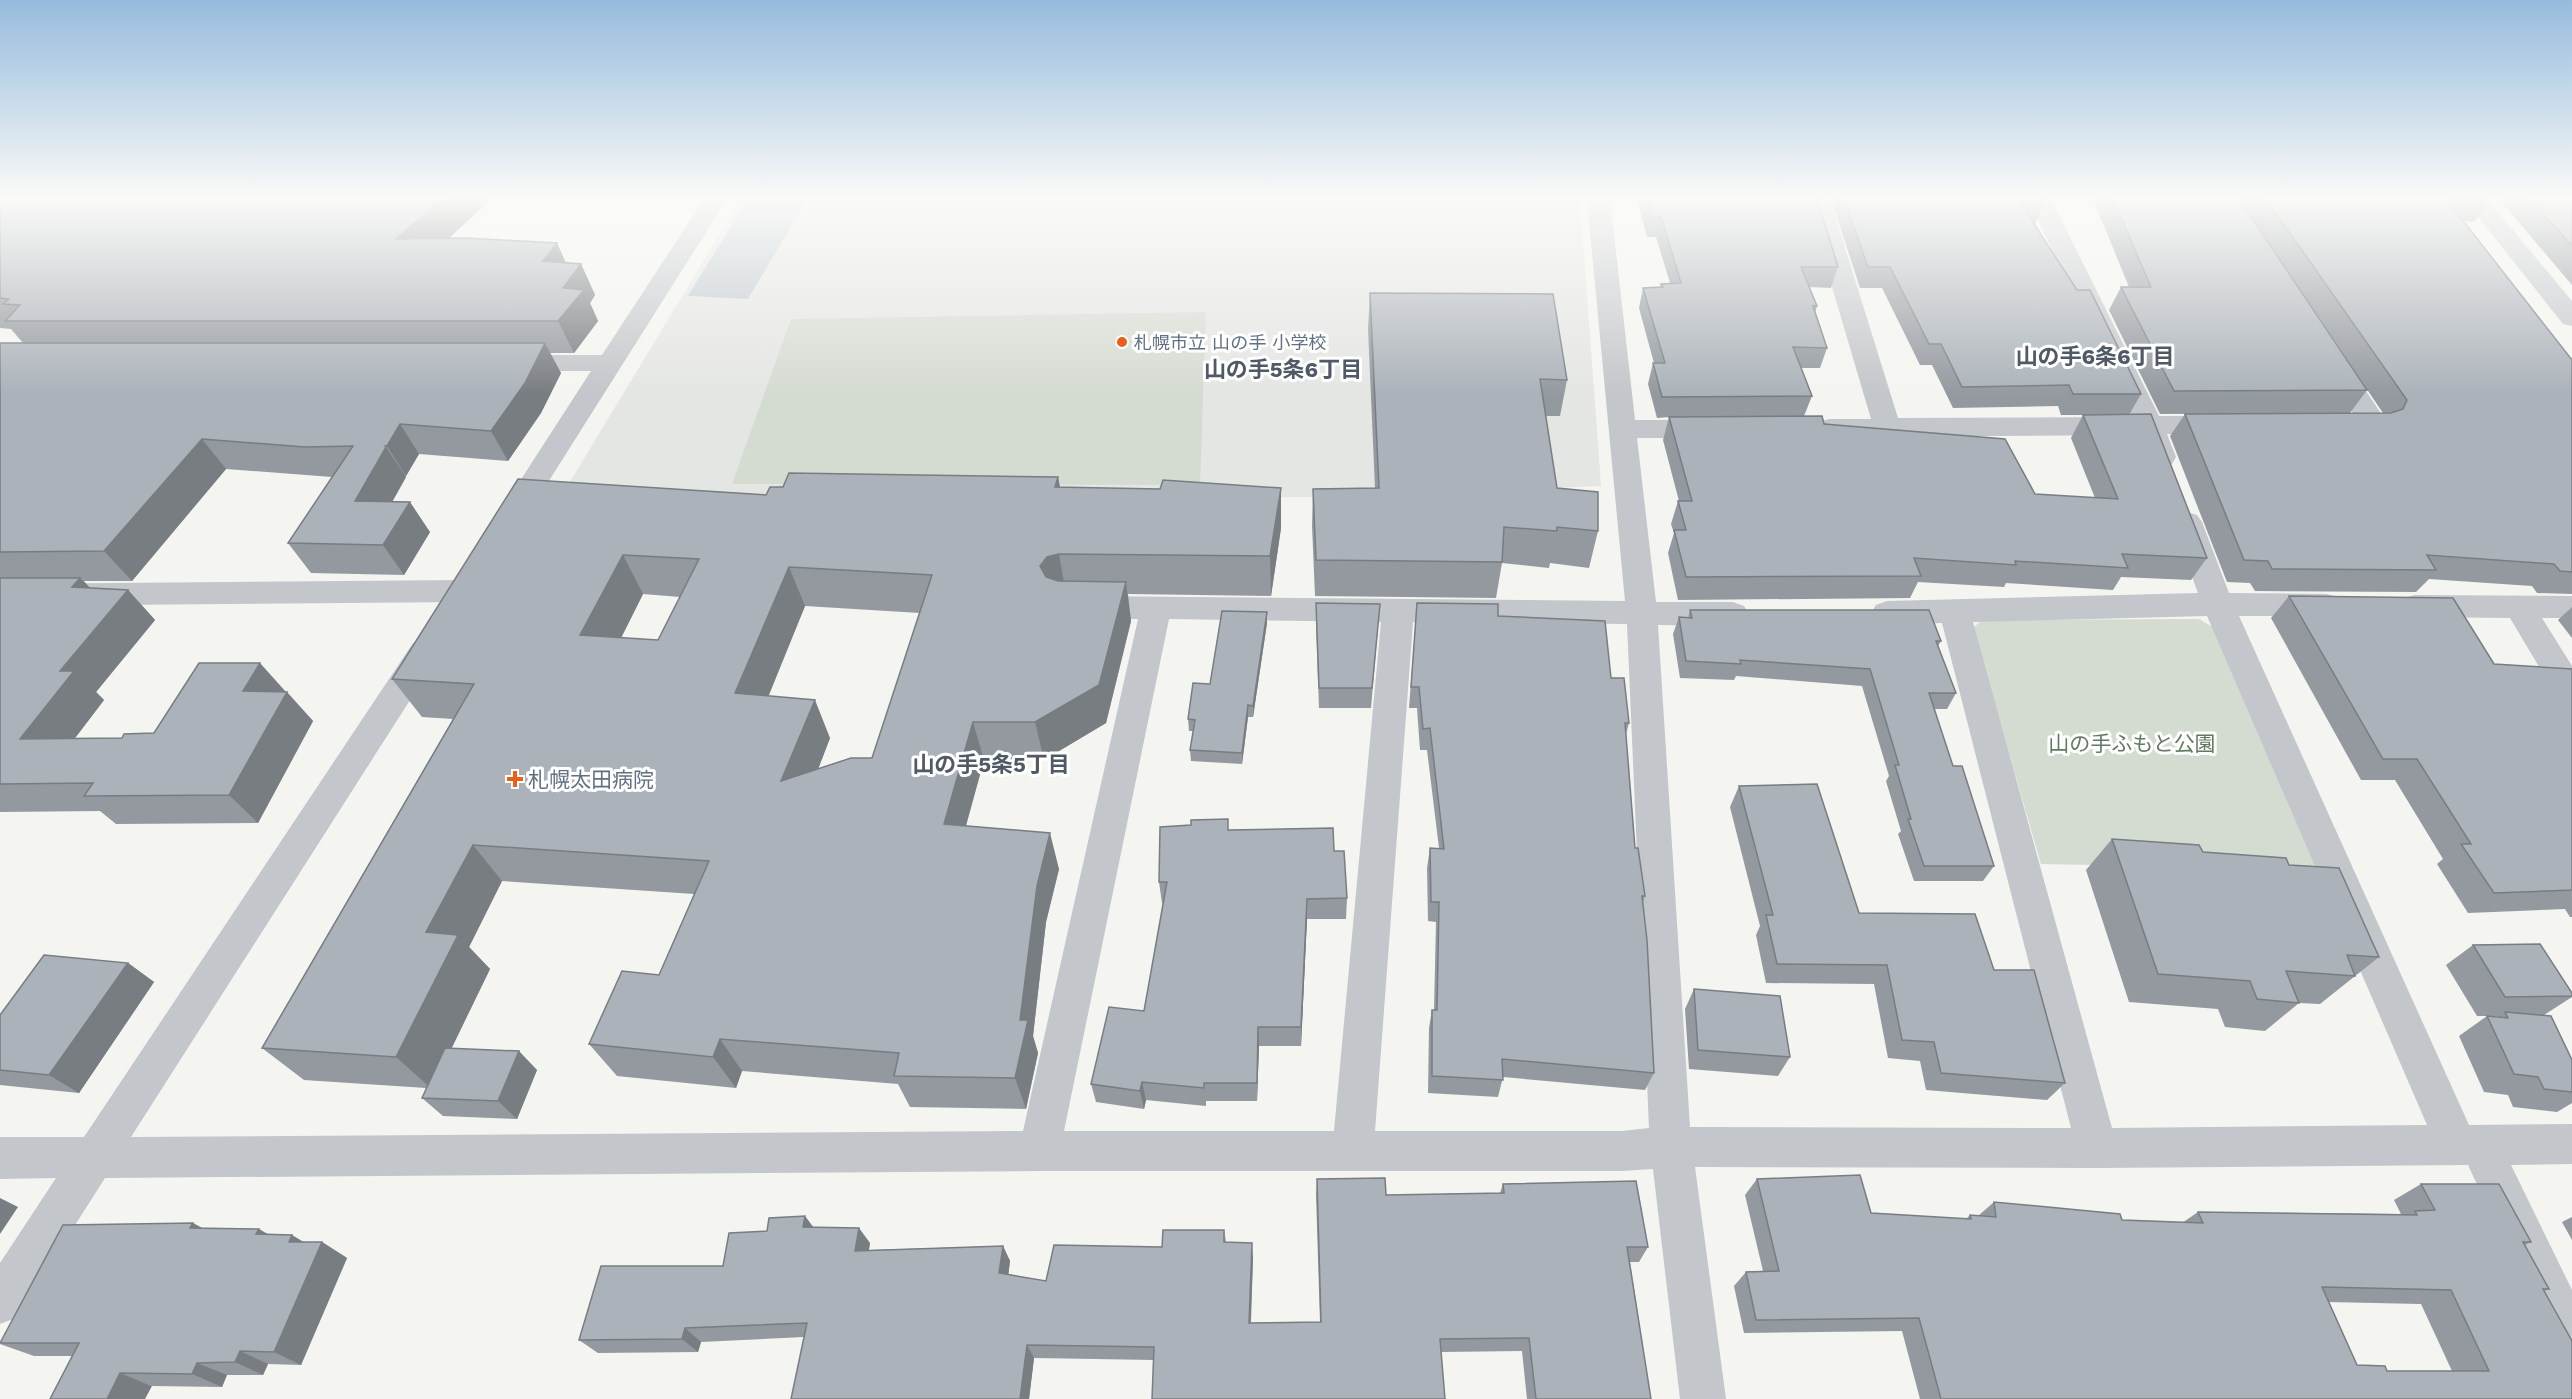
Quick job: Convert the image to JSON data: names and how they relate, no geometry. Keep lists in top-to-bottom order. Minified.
{"districts":["山の手6条6丁目","山の手5条6丁目","山の手5条5丁目"],"parks":["山の手ふもと公園"],"places":{"other":["札幌市立 山の手 小学校"],"health":["札幌太田病院"]}}
